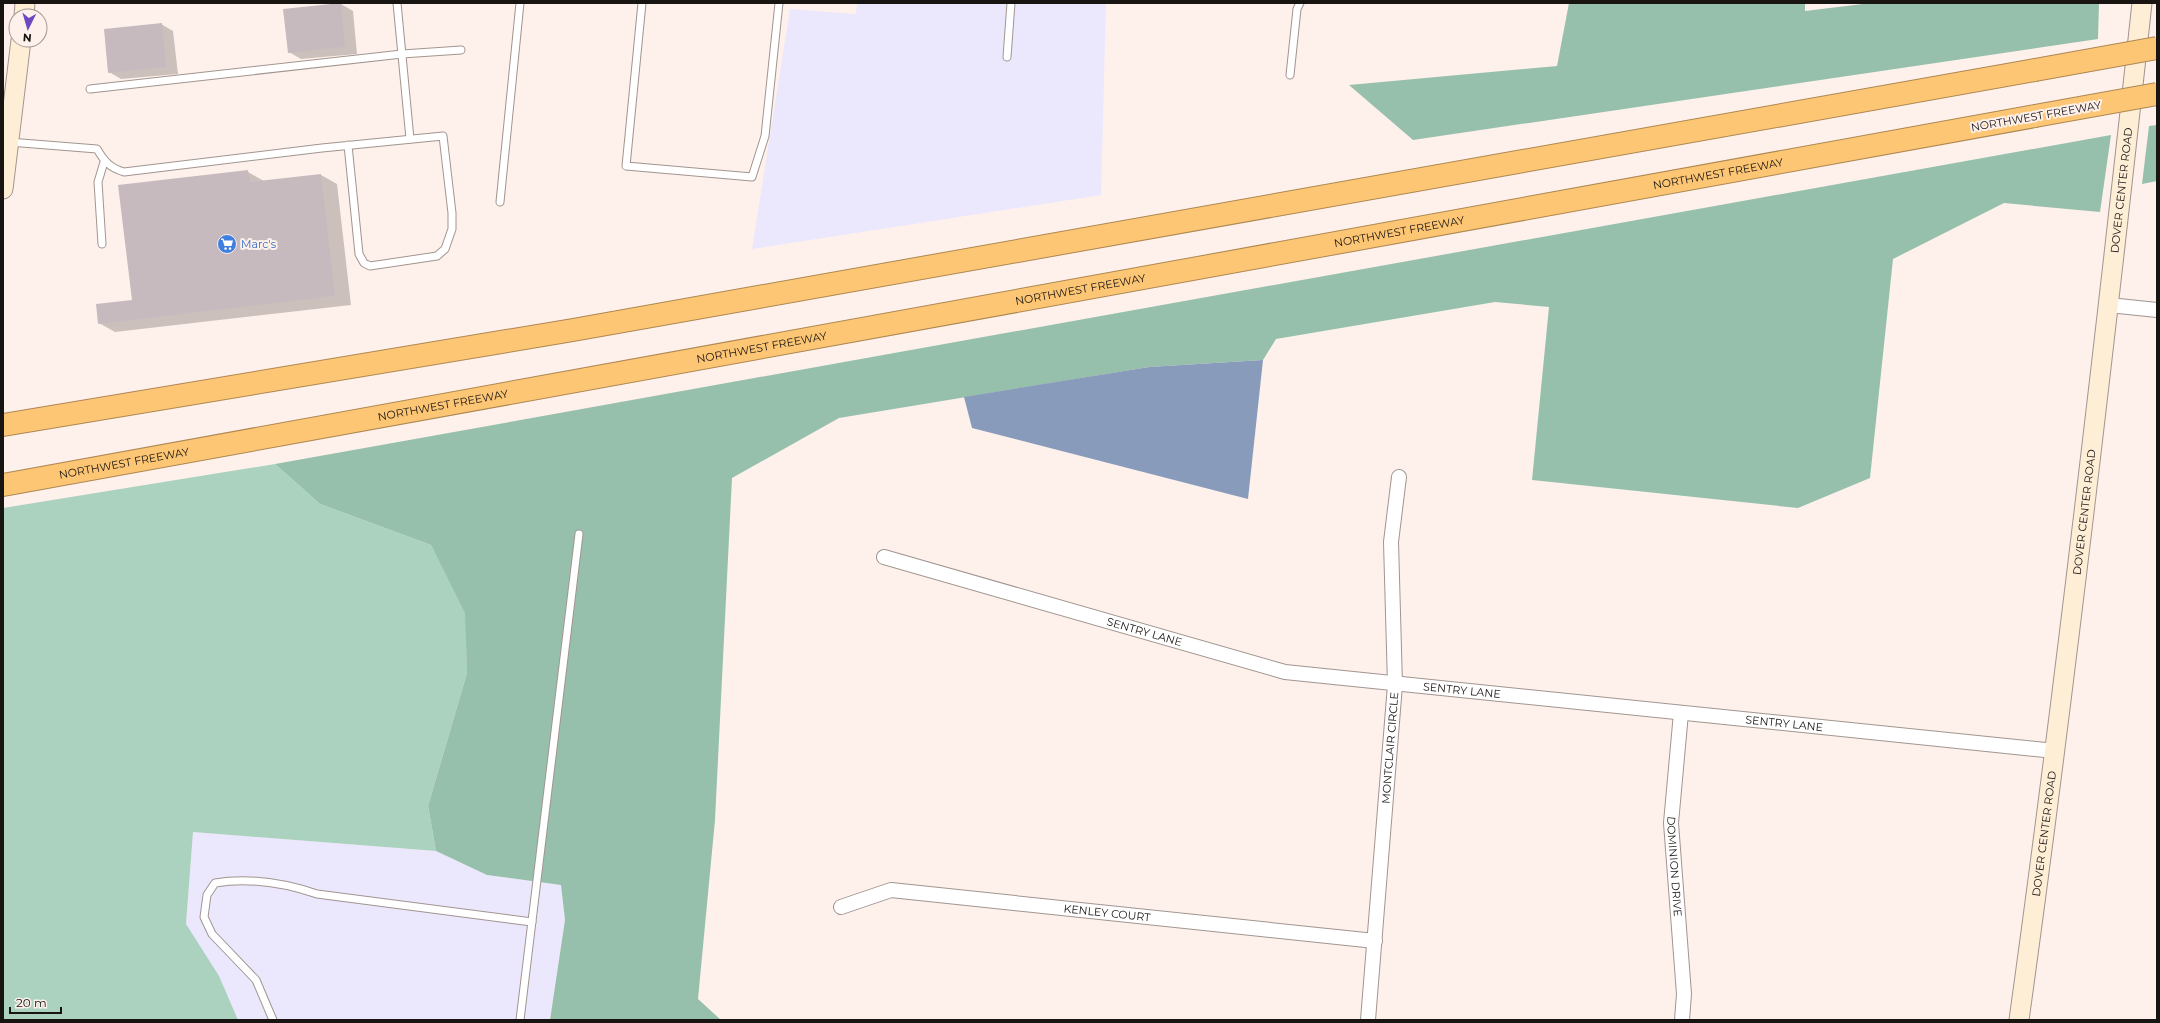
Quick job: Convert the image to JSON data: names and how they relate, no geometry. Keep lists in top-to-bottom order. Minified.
{"streets":{"highway":["NORTHWEST FREEWAY"],"street":["DOVER CENTER ROAD","SENTRY LANE","MONTCLAIR CIRCLE","DOMINION DRIVE","KENLEY COURT"]},"crossings":[["DOVER CENTER ROAD","SENTRY LANE"],["SENTRY LANE","MONTCLAIR CIRCLE"],["SENTRY LANE","DOMINION DRIVE"],["MONTCLAIR CIRCLE","KENLEY COURT"]],"places":{"supermarket":["Marc's"]},"scale_bar":"20 m","north":"bottom"}
